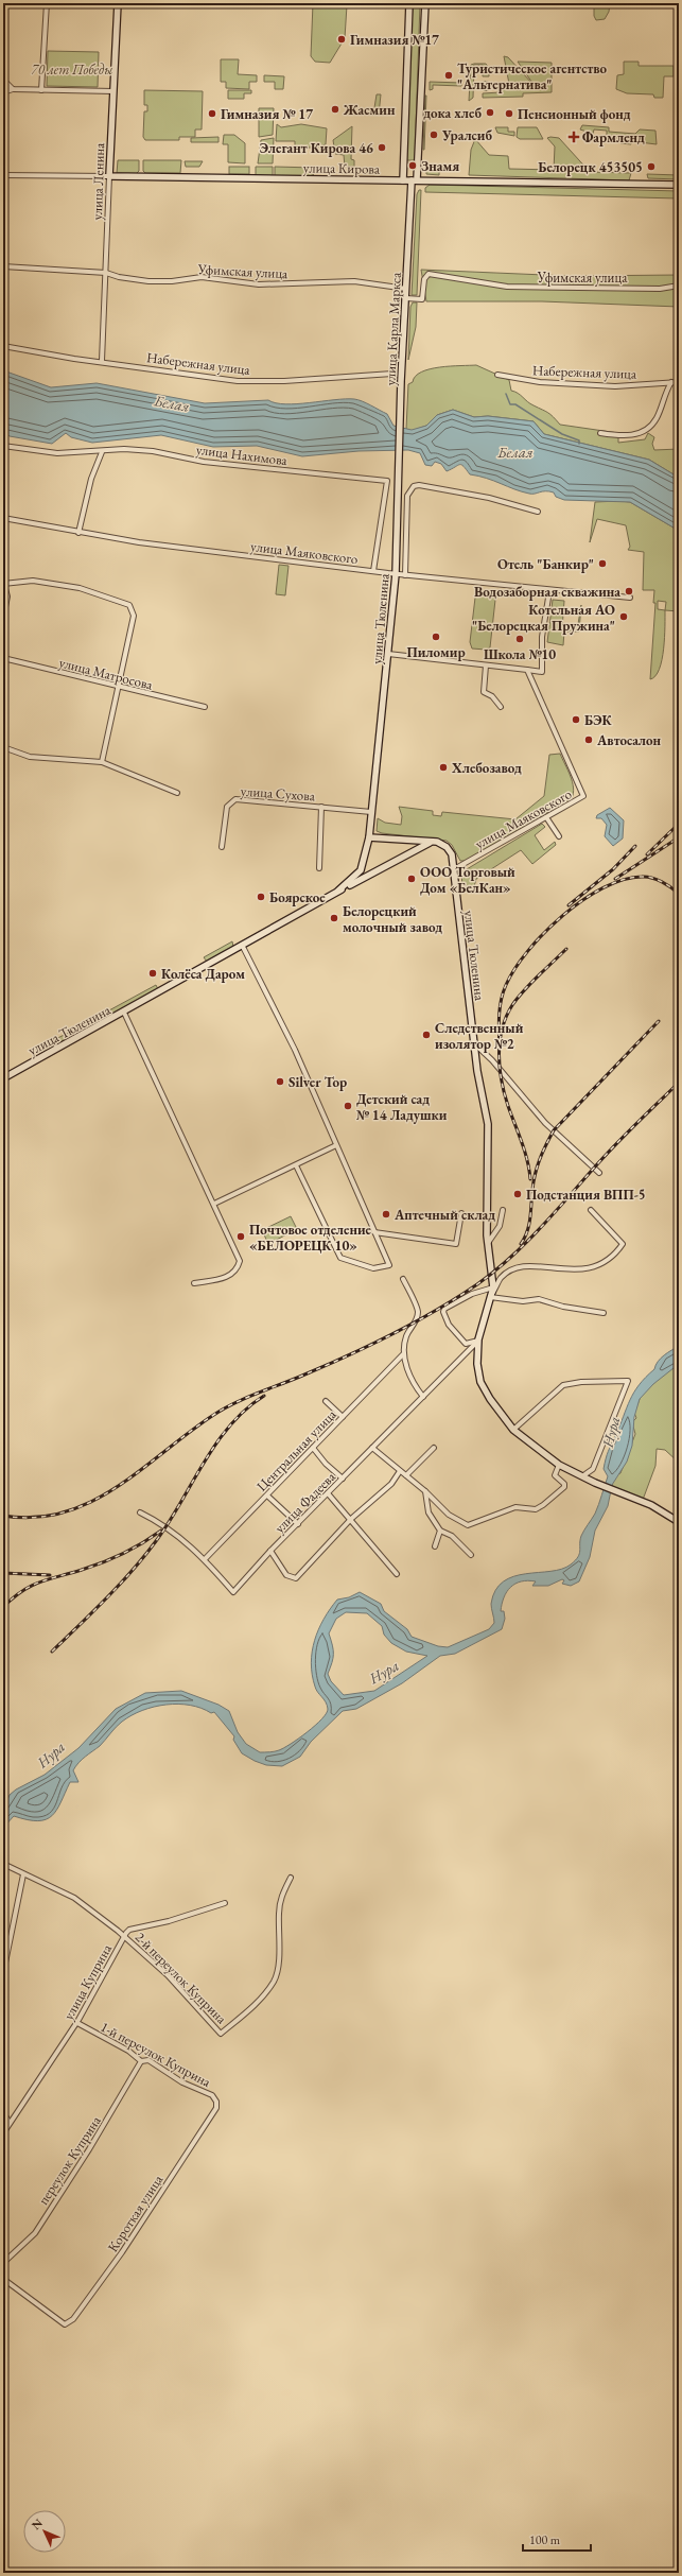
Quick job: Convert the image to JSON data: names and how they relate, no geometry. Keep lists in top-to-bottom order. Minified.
{"streets":{"street":["улица Кирова","улица Ленина","Уфимская улица","улица Карла Маркса","Набережная улица","улица Нахимова","улица Маяковского","улица Тюленина","улица Матросова","улица Сухова","Центральная улица","улица Фадеева","2-й переулок Куприна","улица Куприна","1-й переулок Куприна","переулок Куприна","Короткая улица"]},"crossings":[["улица Кирова","улица Ленина"],["улица Кирова","улица Карла Маркса"],["улица Ленина","Уфимская улица"],["улица Ленина","Набережная улица"],["Уфимская улица","улица Карла Маркса"],["улица Карла Маркса","улица Тюленина"],["улица Нахимова","улица Маяковского"],["улица Маяковского","улица Тюленина"],["улица Тюленина","улица Сухова"],["улица Тюленина","улица Фадеева"],["Центральная улица","улица Фадеева"],["2-й переулок Куприна","улица Куприна"],["улица Куприна","1-й переулок Куприна"],["1-й переулок Куприна","переулок Куприна"],["1-й переулок Куприна","Короткая улица"]],"water":["Белая","Нура"],"parks":["70 лет Победы"],"places":{"other":["Гимназия №17","Туристическое агентство \"Альтернатива\"","Жасмин","дока хлеб","Гимназия № 17","Пенсионный фонд","Уралсиб","Элегант Кирова 46","Знамя","Белорецк 453505","Отель \"Банкир\"","Водозаборная скважина","Котельная АО \"Белорецкая Пружина\"","Пиломир","Школа №10","БЭК","Автосалон","Хлебозавод","ООО Торговый Дом «БелКан»","Боярское","Белорецкий молочный завод","Колёса Даром","Следственный изолятор №2","Silver Top","Детский сад № 14 Ладушки","Подстанция ВПП-5","Аптечный склад","Почтовое отделение «БЕЛОРЕЦК 10»"],"health":["Фармленд"]},"scale_bar":"100 m","north":"top left"}
